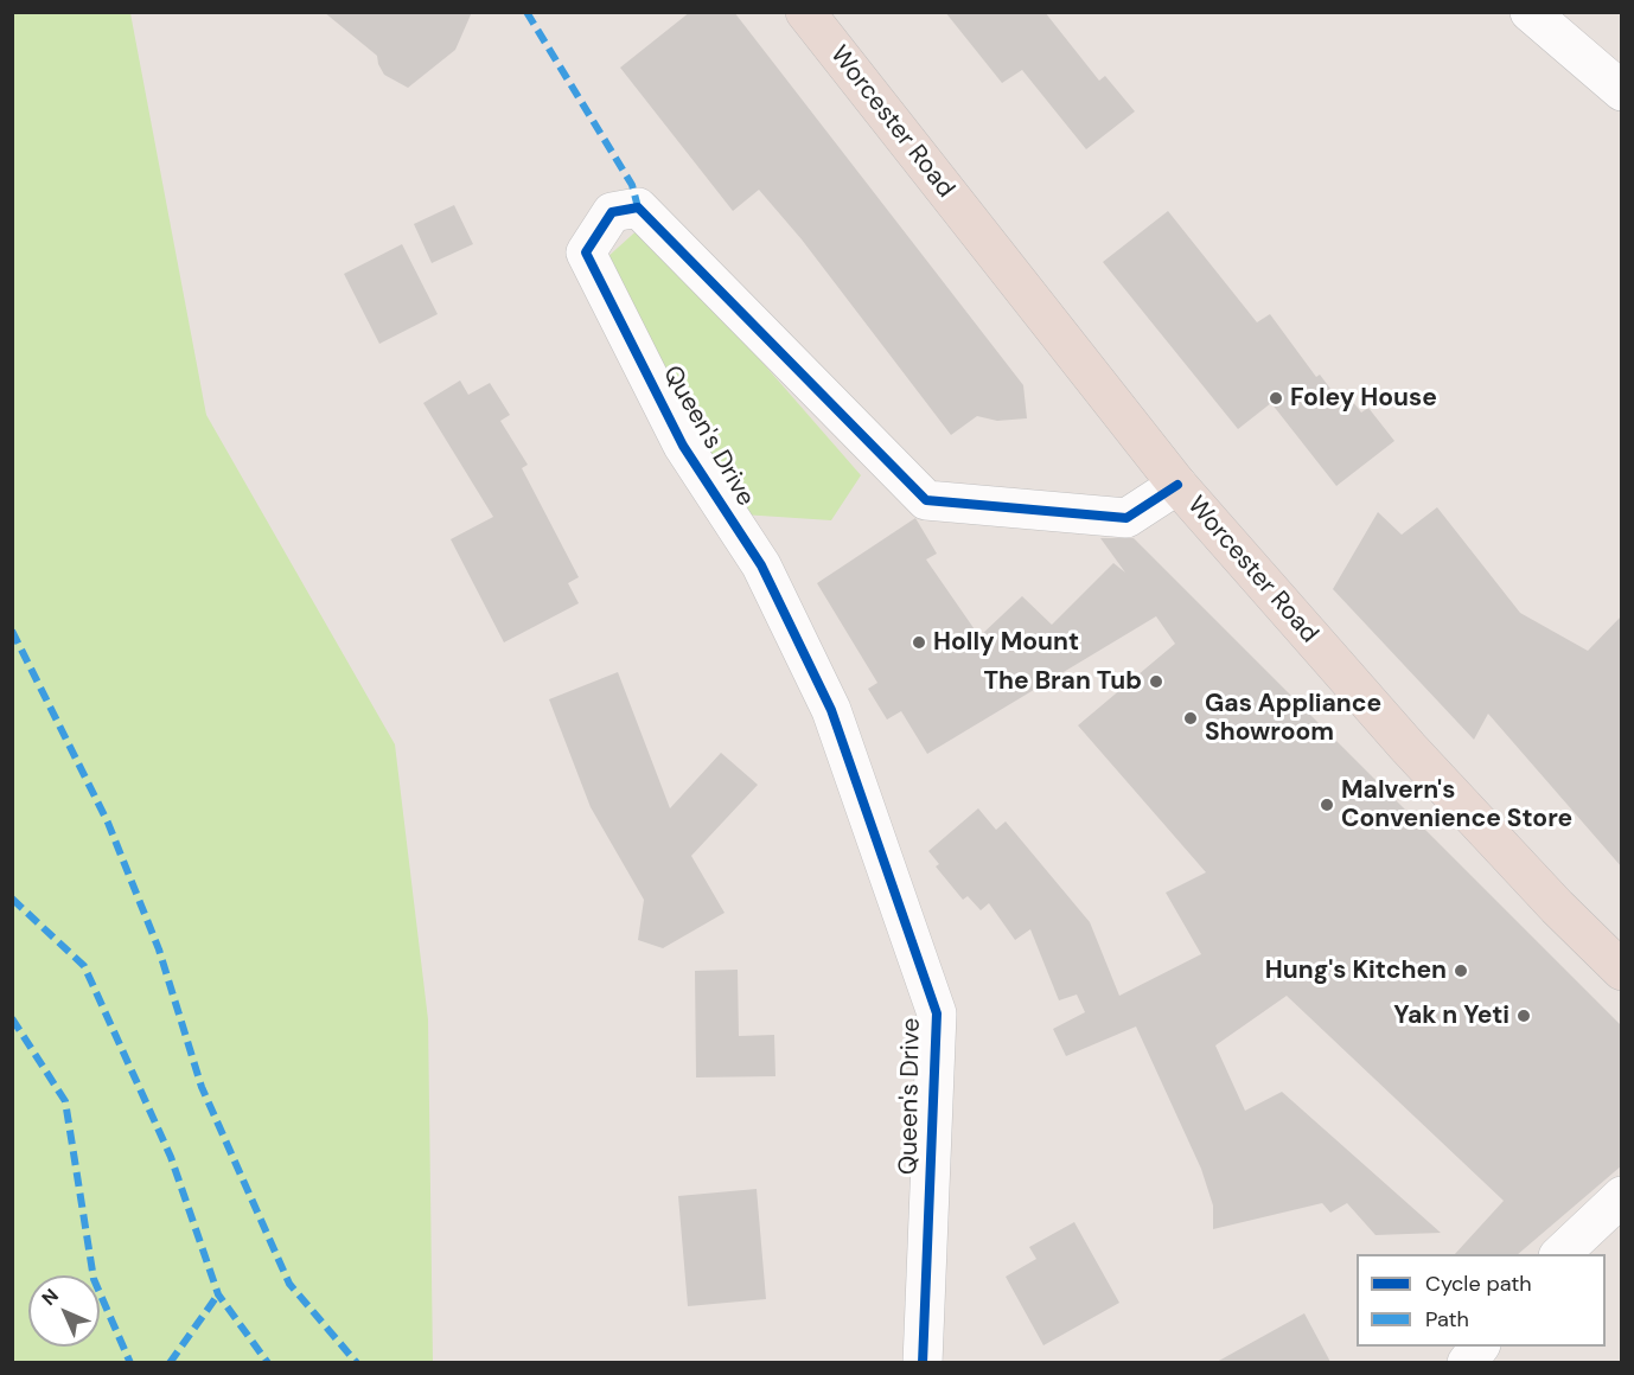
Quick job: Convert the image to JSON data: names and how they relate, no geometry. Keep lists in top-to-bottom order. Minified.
{"streets":{"highway":["Worcester Road"],"street":["Queen's Drive"]},"crossings":[["Worcester Road","Queen's Drive"]],"places":["Foley House","Holly Mount","The Bran Tub","Gas Appliance Showroom","Malvern's Convenience Store","Hung's Kitchen","Yak n Yeti"],"legend":["Cycle path","Path"],"north":"top left"}
